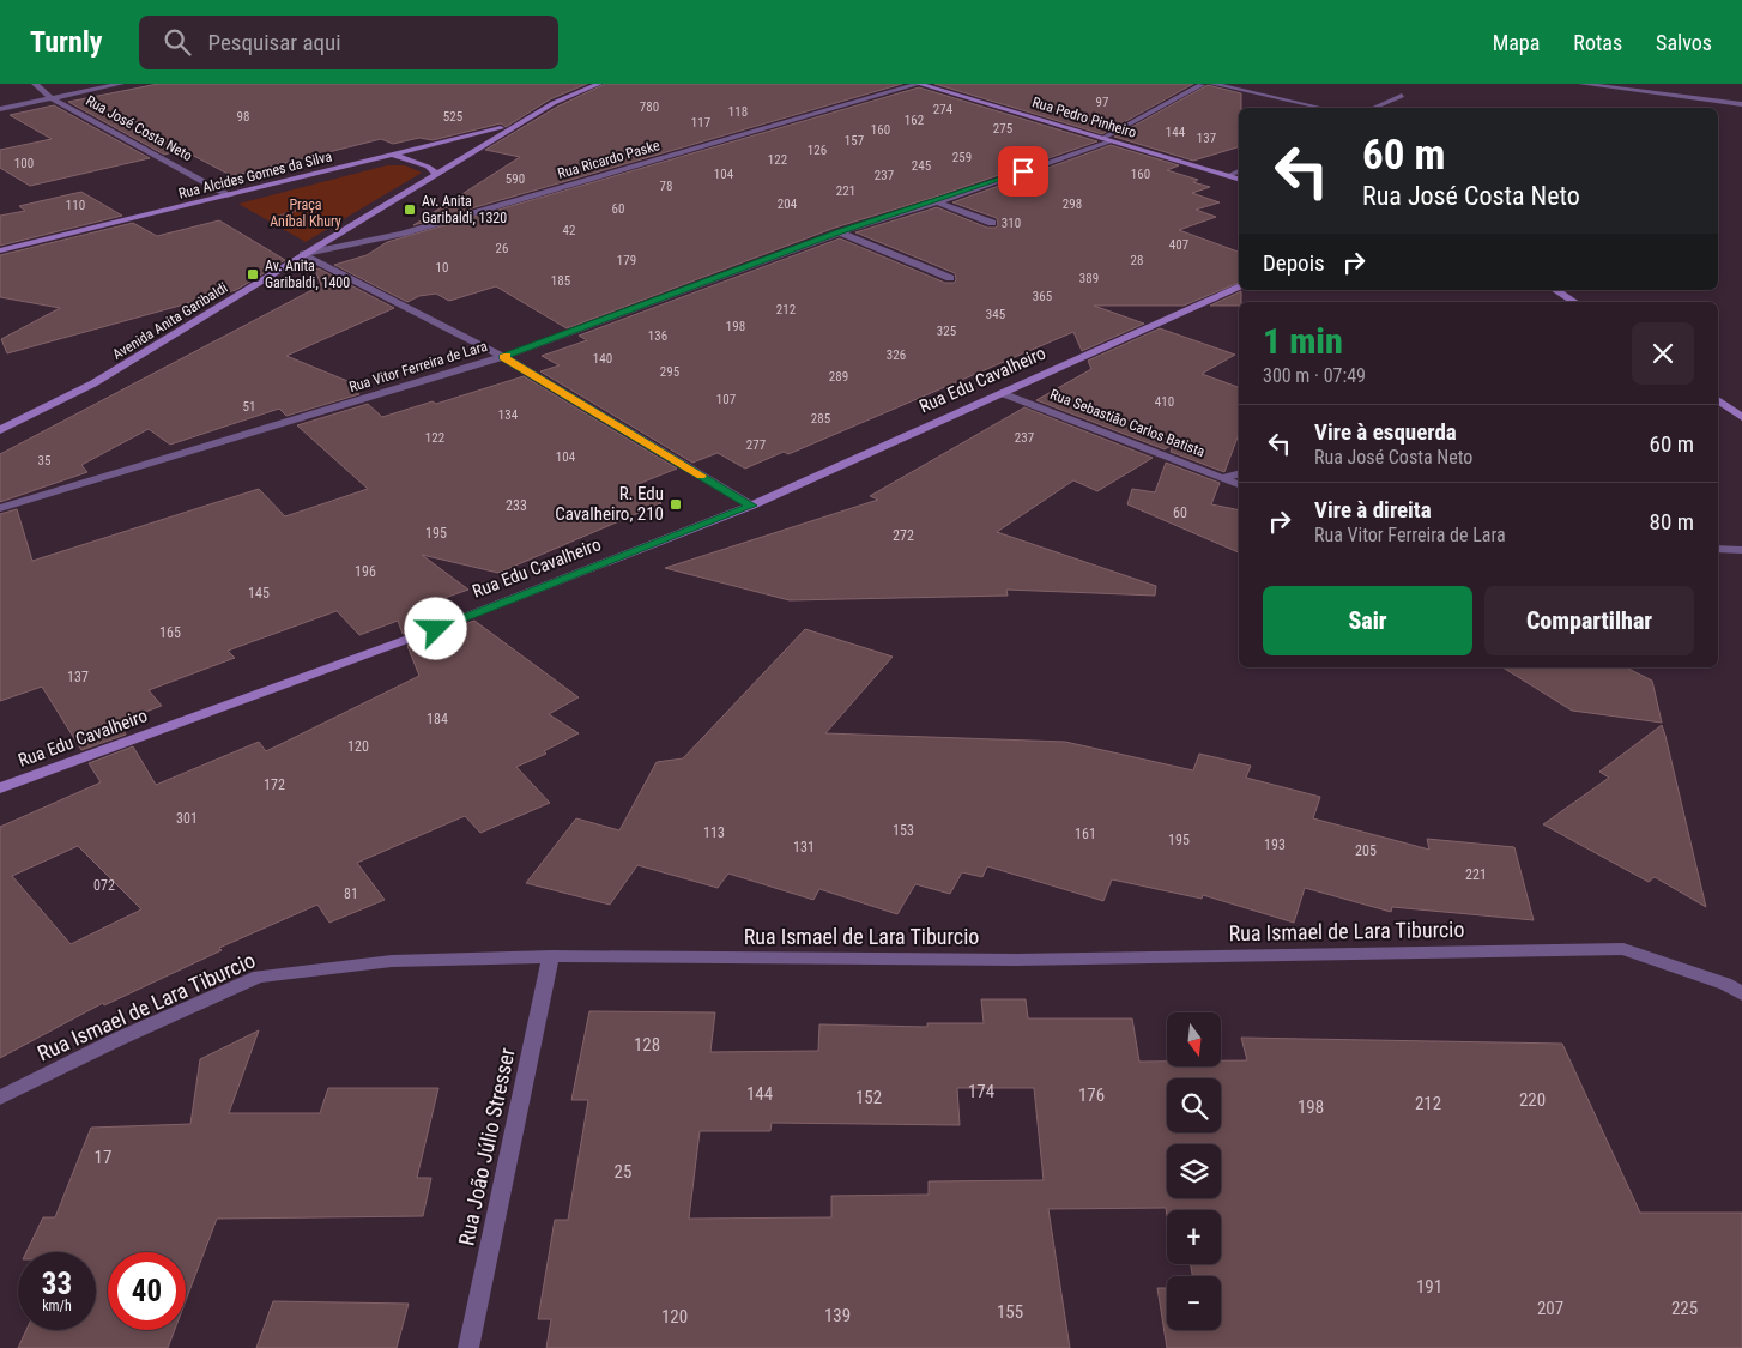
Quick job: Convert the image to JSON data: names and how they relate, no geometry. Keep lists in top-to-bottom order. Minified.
{"streets":{"street":["Rua Pedro Pinheiro","Rua José Costa Neto","Rua Ricardo Paske","Rua Alcides Gomes da Silva","Avenida Anita Garibaldi","Rua Vitor Ferreira de Lara","Rua Edu Cavalheiro","Rua Sebastião Carlos Batista","Rua Ismael de Lara Tiburcio","Rua João Júlio Stresser"]},"crossings":[["Rua Pedro Pinheiro","Rua Ricardo Paske"],["Rua Pedro Pinheiro","Rua Vitor Ferreira de Lara"],["Rua José Costa Neto","Rua Alcides Gomes da Silva"],["Rua Ricardo Paske","Avenida Anita Garibaldi"],["Rua Alcides Gomes da Silva","Avenida Anita Garibaldi"],["Rua Edu Cavalheiro","Rua Sebastião Carlos Batista"],["Rua Ismael de Lara Tiburcio","Rua João Júlio Stresser"]],"parks":["Praça Aníbal Khury"],"places":{"transit":["Av. Anita Garibaldi, 1320","Av. Anita Garibaldi, 1400","R. Edu Cavalheiro, 210"]},"house_numbers":["97","780","274","118","98","525","162","117","275","160","144","137","157","126","259","122","100","245","104","160","237","590","78","221","204","298","110","60","310","42","407","26","179","28","10","389","185","365","212","345","198","325","136","326","140","295","289","107","410","51","134","285","122","237","277","104","35","233","60","195","272","196","145","165","137","184","120","172","301","153","113","161","195","193","131","205","221","072","81","128","174","144","176","152","220","212","198","17","25","191","207","225","155","139","120"],"north":"bottom","page":{"header":"Turnly","search":"Pesquisar aqui","nav":["Mapa","Rotas","Salvos"],"turn":["60 m","Rua José Costa Neto"],"then":"Depois","heading":["1 min","300 m · 07:49"],"list":[{"name":"Vire à esquerda","note":"Rua José Costa Neto","value":"60 m"},{"name":"Vire à direita","note":"Rua Vitor Ferreira de Lara","value":"80 m"}],"buttons":["Sair","Compartilhar"],"map_buttons":["+","−"],"speed":"33 km/h","limit":"40"}}
